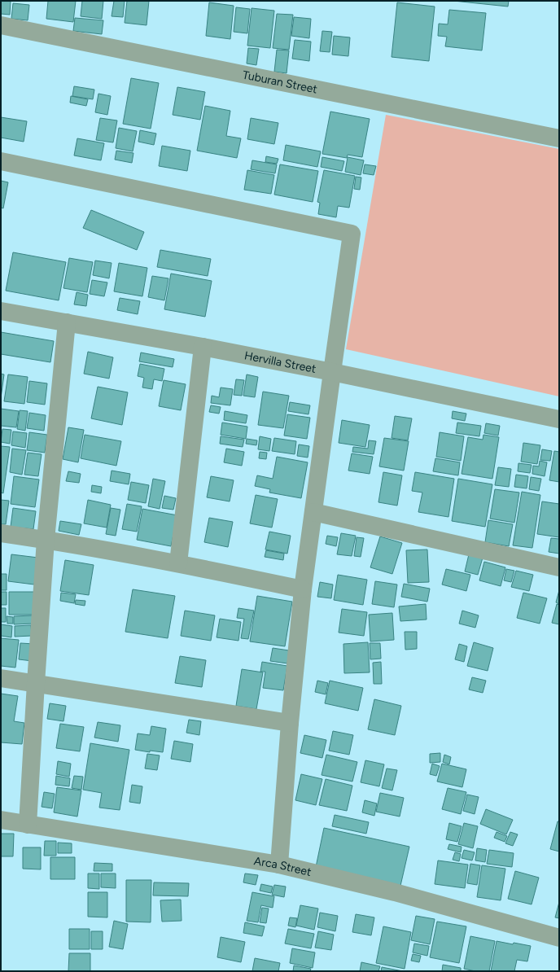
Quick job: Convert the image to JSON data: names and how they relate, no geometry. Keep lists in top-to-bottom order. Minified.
{"streets":{"street":["Tuburan Street","Hervilla Street","Arca Street"]}}
